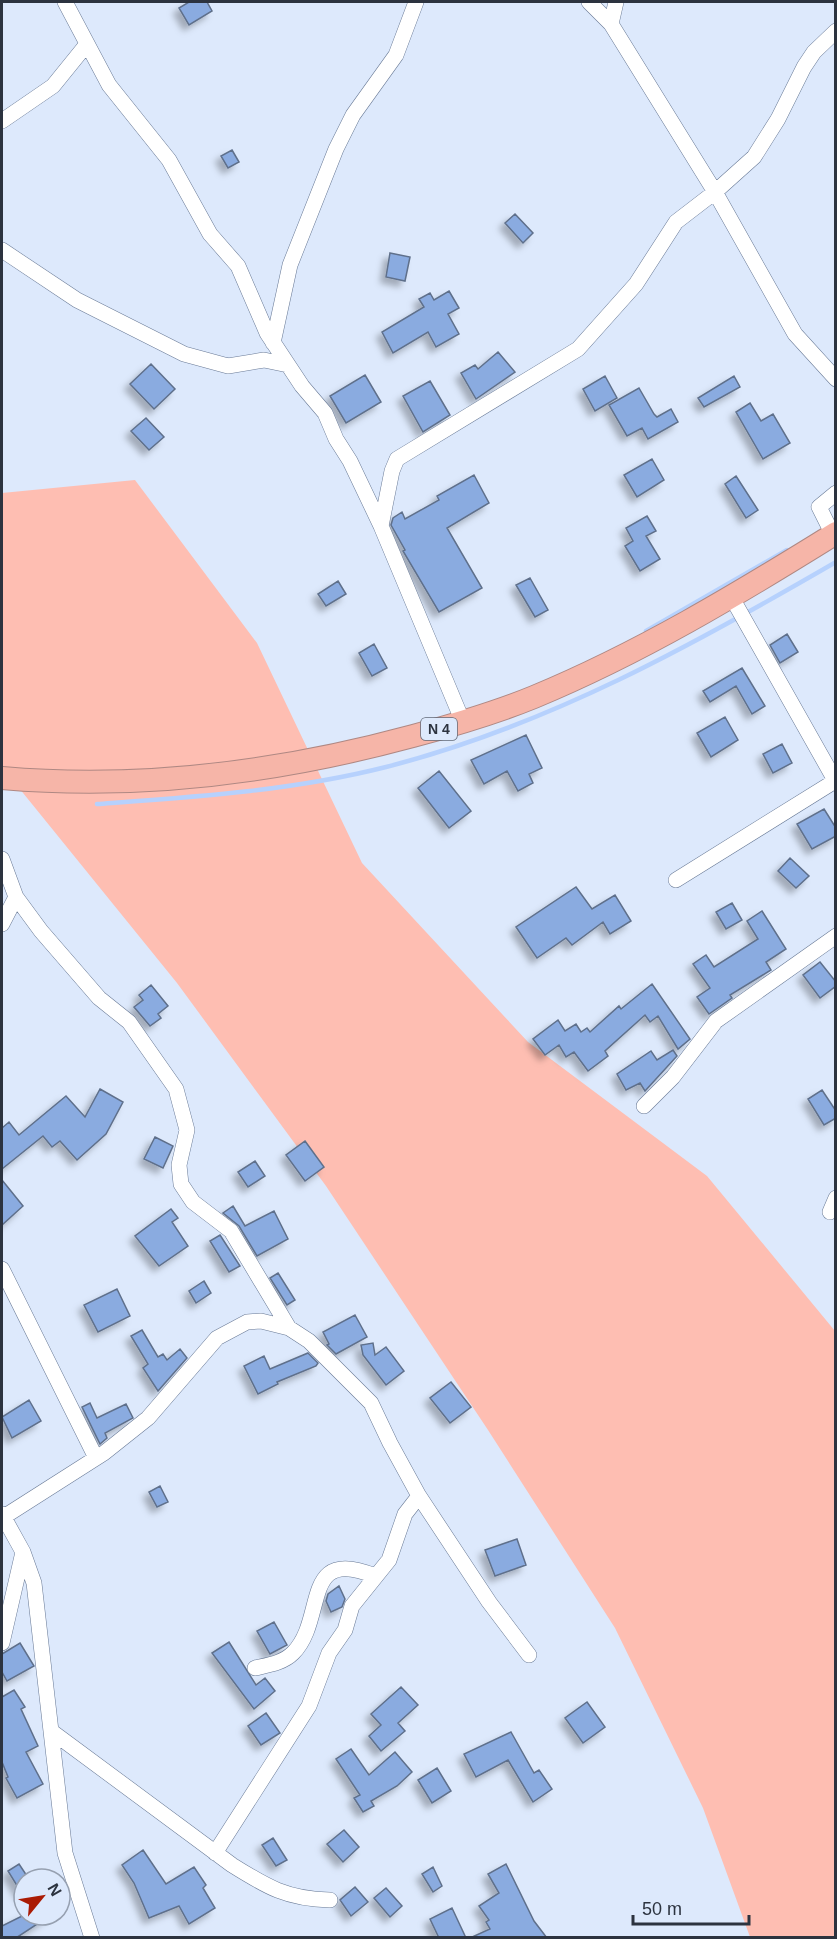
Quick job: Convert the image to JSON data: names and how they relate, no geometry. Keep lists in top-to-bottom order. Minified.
{"streets":{"highway":["N 4"]},"scale_bar":"50 m","north":"top right"}
